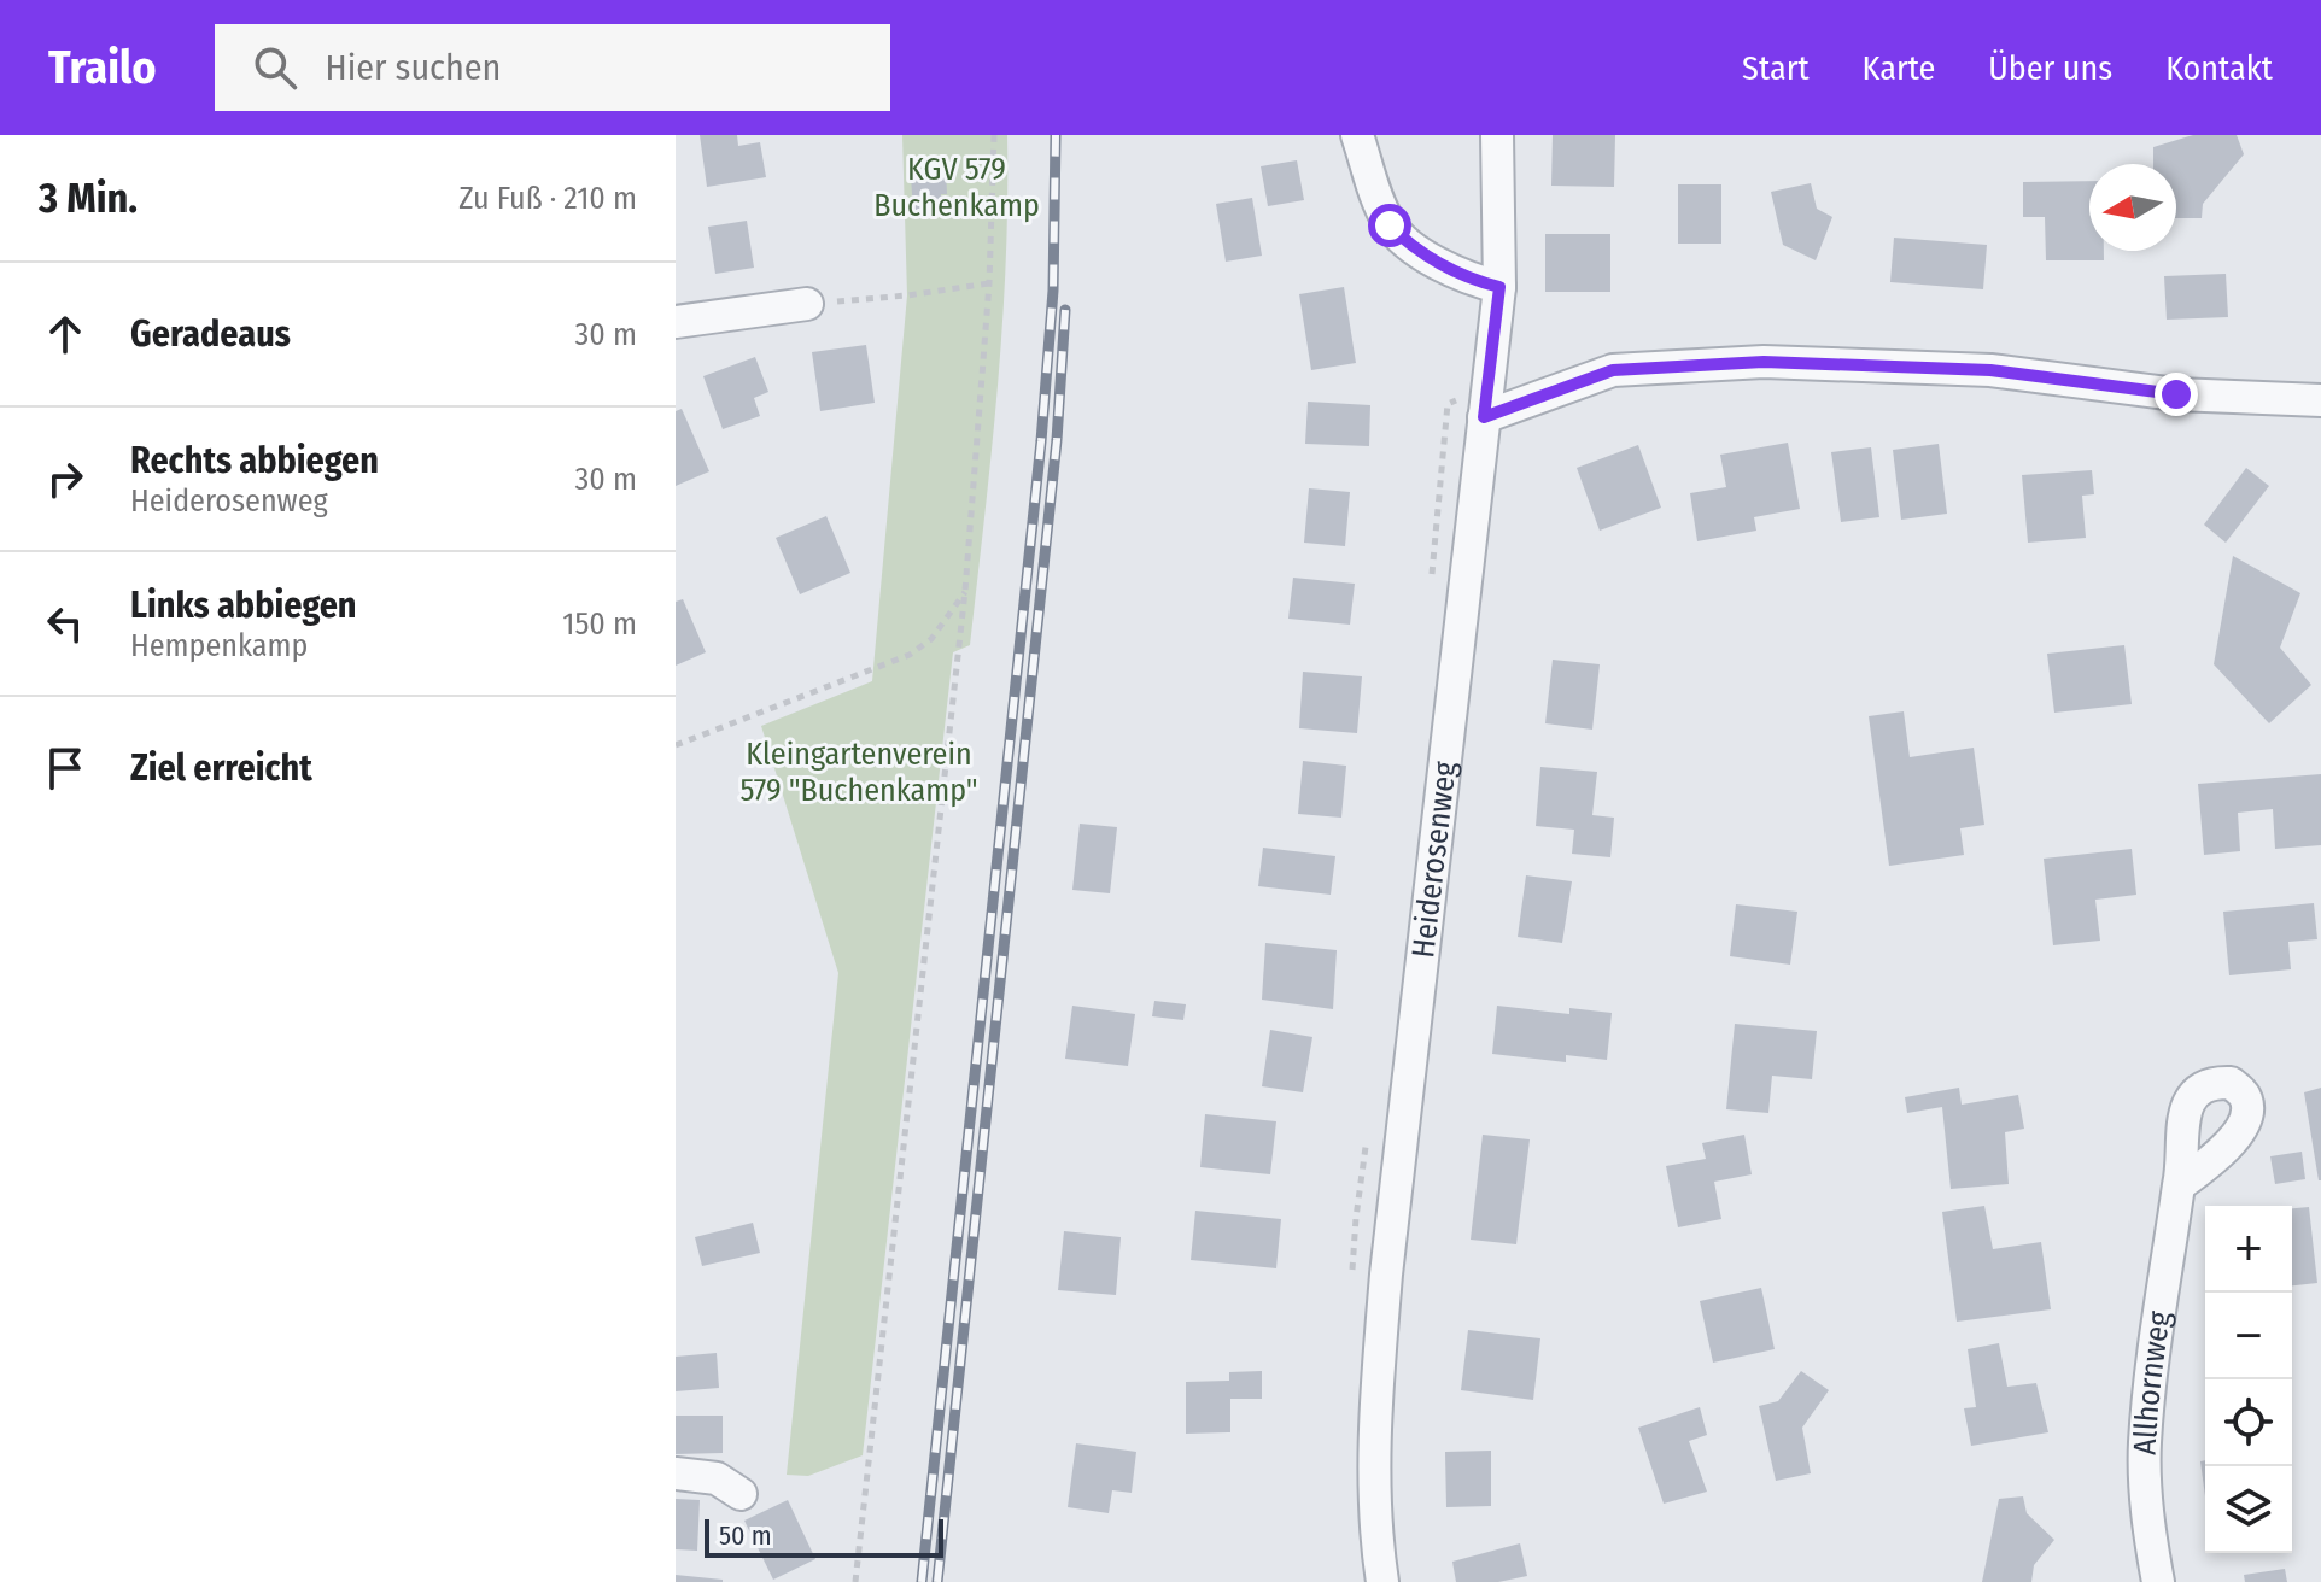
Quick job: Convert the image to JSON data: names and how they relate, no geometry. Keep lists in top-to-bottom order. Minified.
{"streets":{"street":["Heiderosenweg","Allhornweg"]},"parks":["KGV 579 Buchenkamp","Kleingartenverein 579 \"Buchenkamp\""],"scale_bar":"50 m","north":"left","page":{"header":"Trailo","search":"Hier suchen","nav":["Start","Karte","Über uns","Kontakt"],"heading":["3 Min.","Zu Fuß · 210 m"],"list":[["Geradeaus","30 m"],["Rechts abbiegen","Heiderosenweg","30 m"],["Links abbiegen","Hempenkamp","150 m"],"Ziel erreicht"],"map_buttons":["+","−"],"scale":"50 m"}}
